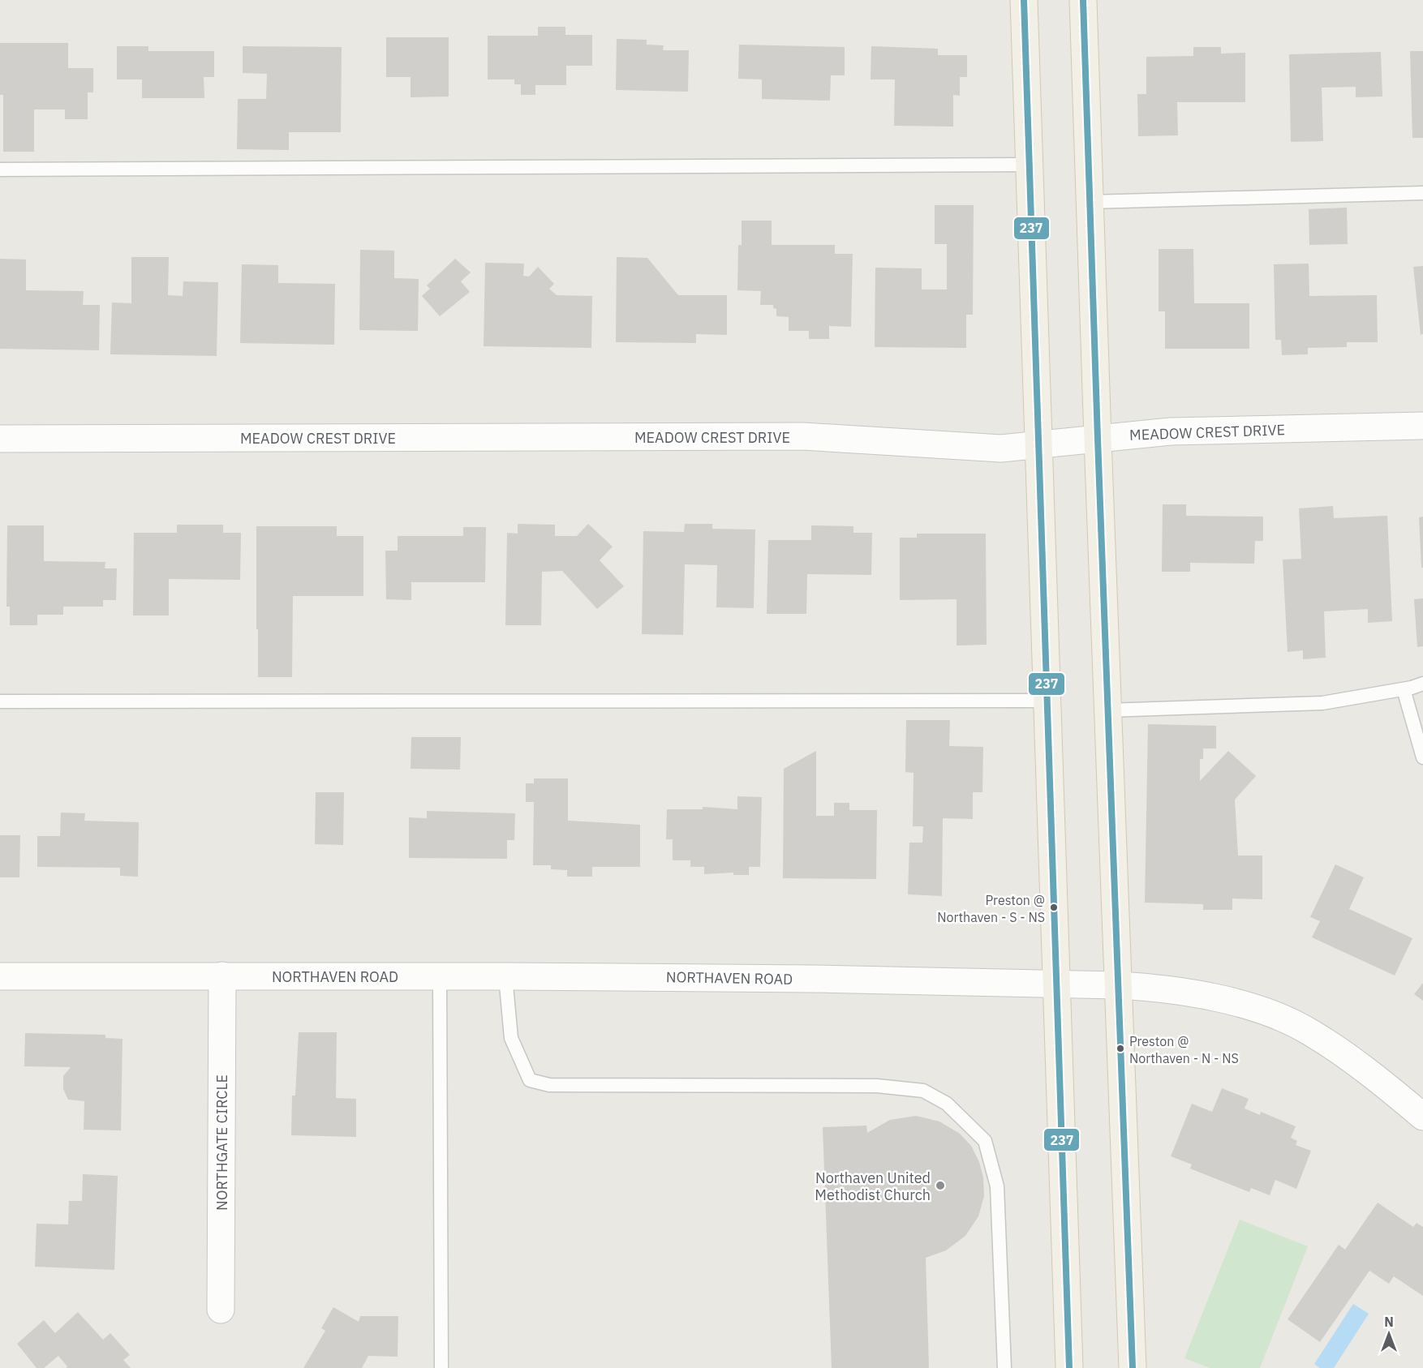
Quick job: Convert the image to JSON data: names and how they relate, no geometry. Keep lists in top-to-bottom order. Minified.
{"streets":{"street":["MEADOW CREST DRIVE","NORTHAVEN ROAD","NORTHGATE CIRCLE"]},"crossings":[["NORTHAVEN ROAD","NORTHGATE CIRCLE"]],"places":["Preston @ Northaven - S - NS","Preston @ Northaven - N - NS","Northaven United Methodist Church"],"lines":["transit line 237"],"north":"top"}
